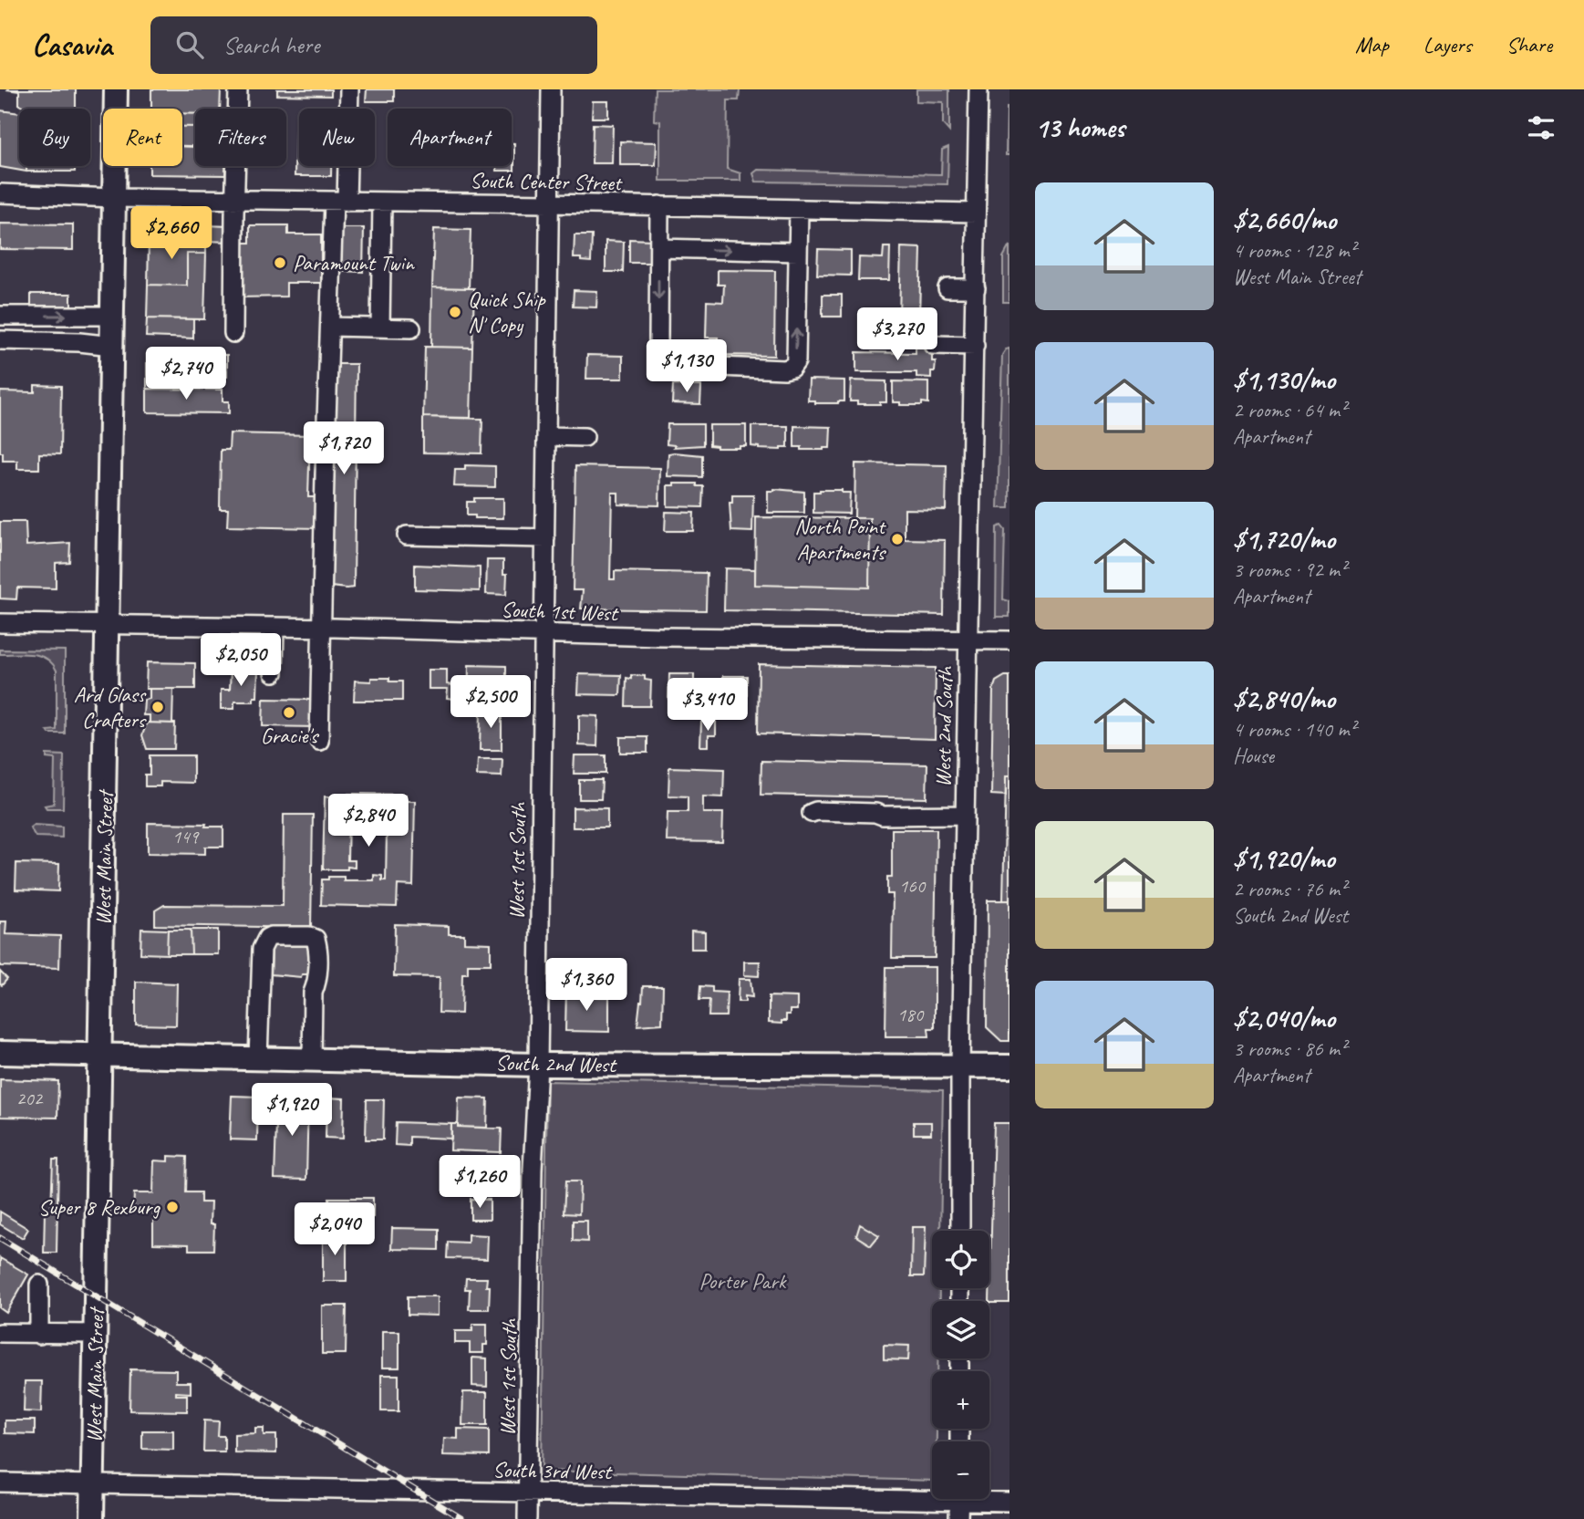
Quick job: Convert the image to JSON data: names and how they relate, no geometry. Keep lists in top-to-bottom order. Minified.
{"streets":{"main road":["West Main Street","South 2nd West"],"street":["South Center Street","South 1st West","West 2nd South","West 1st South","South 3rd West"]},"crossings":[["South Center Street","West 2nd South"],["South Center Street","West Main Street"],["South Center Street","West 1st South"],["South 1st West","West 2nd South"],["South 1st West","West Main Street"],["South 1st West","West 1st South"],["West 2nd South","South 2nd West"],["West Main Street","South 2nd West"],["West Main Street","South 3rd West"],["West 1st South","South 2nd West"],["West 1st South","South 3rd West"]],"parks":["Porter Park"],"places":["Paramount Twin","Quick Ship N' Copy","North Point Apartments","Ard Glass Crafters","Gracie's","Super 8 Rexburg"],"house_numbers":["149","160","180","202"],"page":{"header":"Casavia","search":"Search here","nav":["Map","Layers","Share"],"heading":"13 homes","chip":["Buy","Rent","Filters","New","Apartment"],"list":[{"name":"$2,660/mo","note":"4 rooms · 128 m² · West Main Street"},{"name":"$1,130/mo","note":"2 rooms · 64 m² · Apartment"},{"name":"$1,720/mo","note":"3 rooms · 92 m² · Apartment"},{"name":"$2,840/mo","note":"4 rooms · 140 m² · House"},{"name":"$1,920/mo","note":"2 rooms · 76 m² · South 2nd West"},{"name":"$2,040/mo","note":"3 rooms · 86 m² · Apartment"}],"price":["$2,660","$3,270","$1,130","$2,740","$1,720","$2,050","$2,500","$3,410","$2,840","$1,360","$1,920","$1,260","$2,040"],"map_buttons":["+","−"]}}
